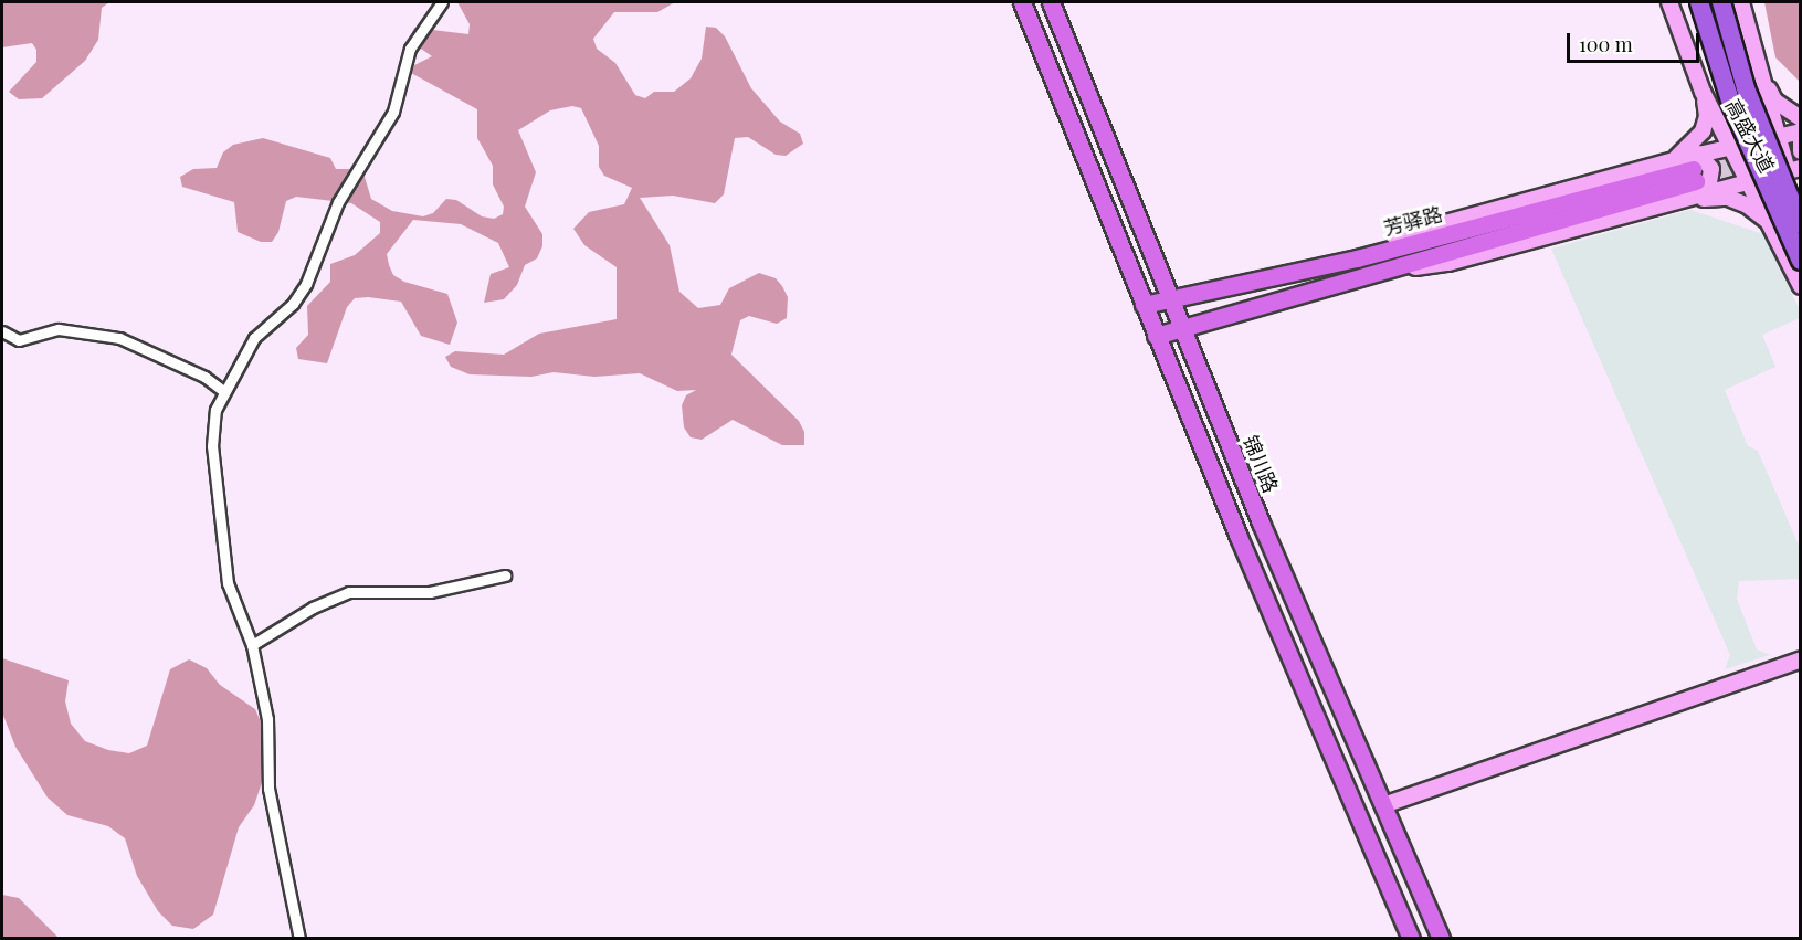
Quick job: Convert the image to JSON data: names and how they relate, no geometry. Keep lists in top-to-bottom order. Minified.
{"streets":{"highway":["高盛大道"],"main road":["芳驿路","锦川路"]},"crossings":[["芳驿路","锦川路"]],"scale_bar":"100 m"}
